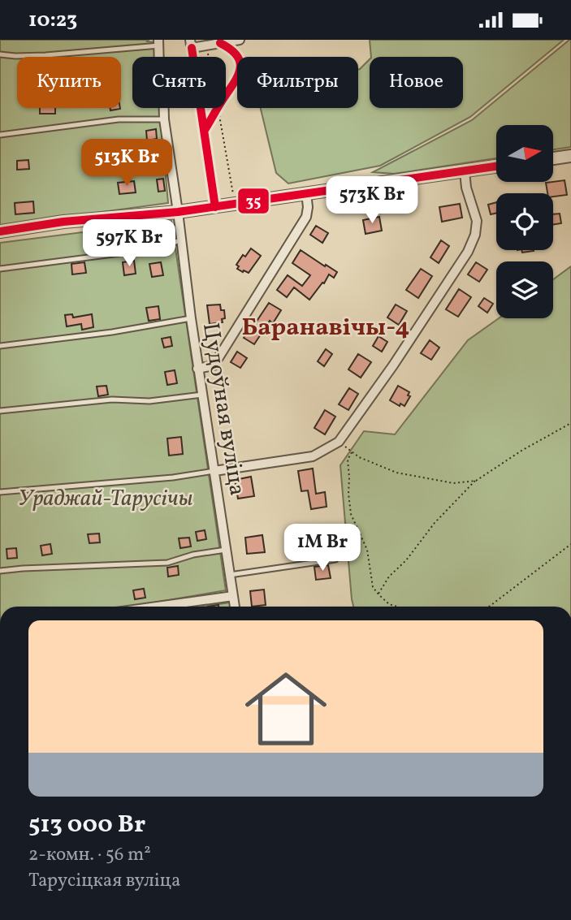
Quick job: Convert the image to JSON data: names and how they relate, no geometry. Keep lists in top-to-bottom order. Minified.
{"streets":{"street":["Цудоўная вуліца"]},"districts":["Баранавічы-4"],"parks":["Ураджай-Тарусічы"],"lines":["transit line 35"],"north":"right","page":{"status":"10:23","chip":["Купить","Снять","Фильтры","Новое"],"price":["513K Br","573K Br","597K Br","1M Br"],"list":[{"name":"513 000 Br","note":"2-комн. · 56 m² · Тарусіцкая вуліца"}]}}
